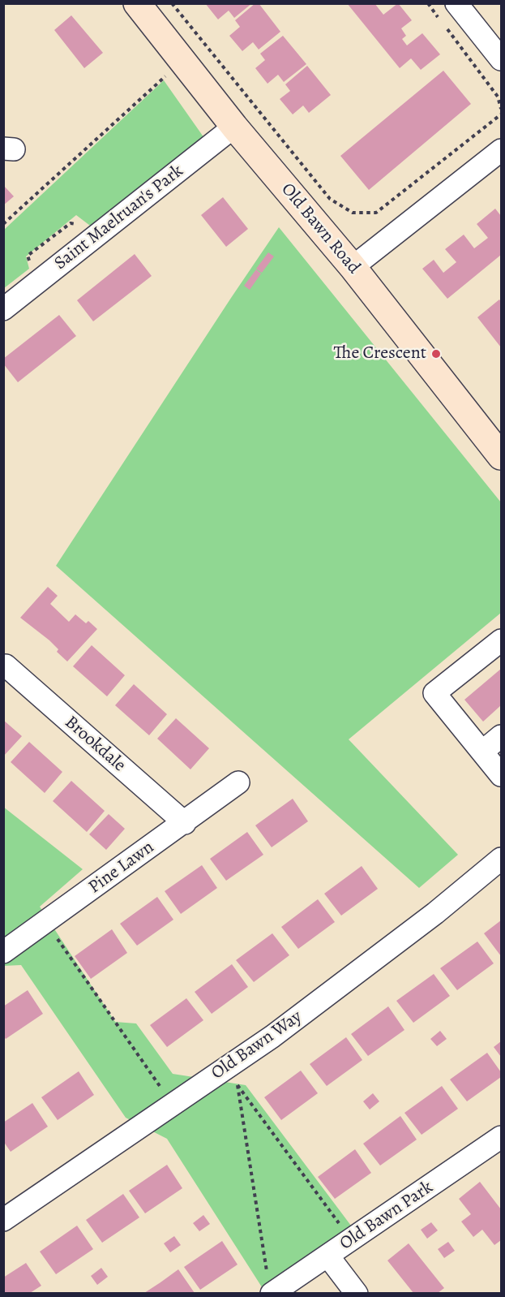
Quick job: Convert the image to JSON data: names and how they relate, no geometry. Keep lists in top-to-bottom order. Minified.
{"streets":{"main road":["Old Bawn Road"],"street":["Saint Maelruan's Park","Brookdale","Pine Lawn","Old Bawn Way","Old Bawn Park"]},"crossings":[["Saint Maelruan's Park","Old Bawn Road"],["Brookdale","Pine Lawn"]],"places":["The Crescent"]}
